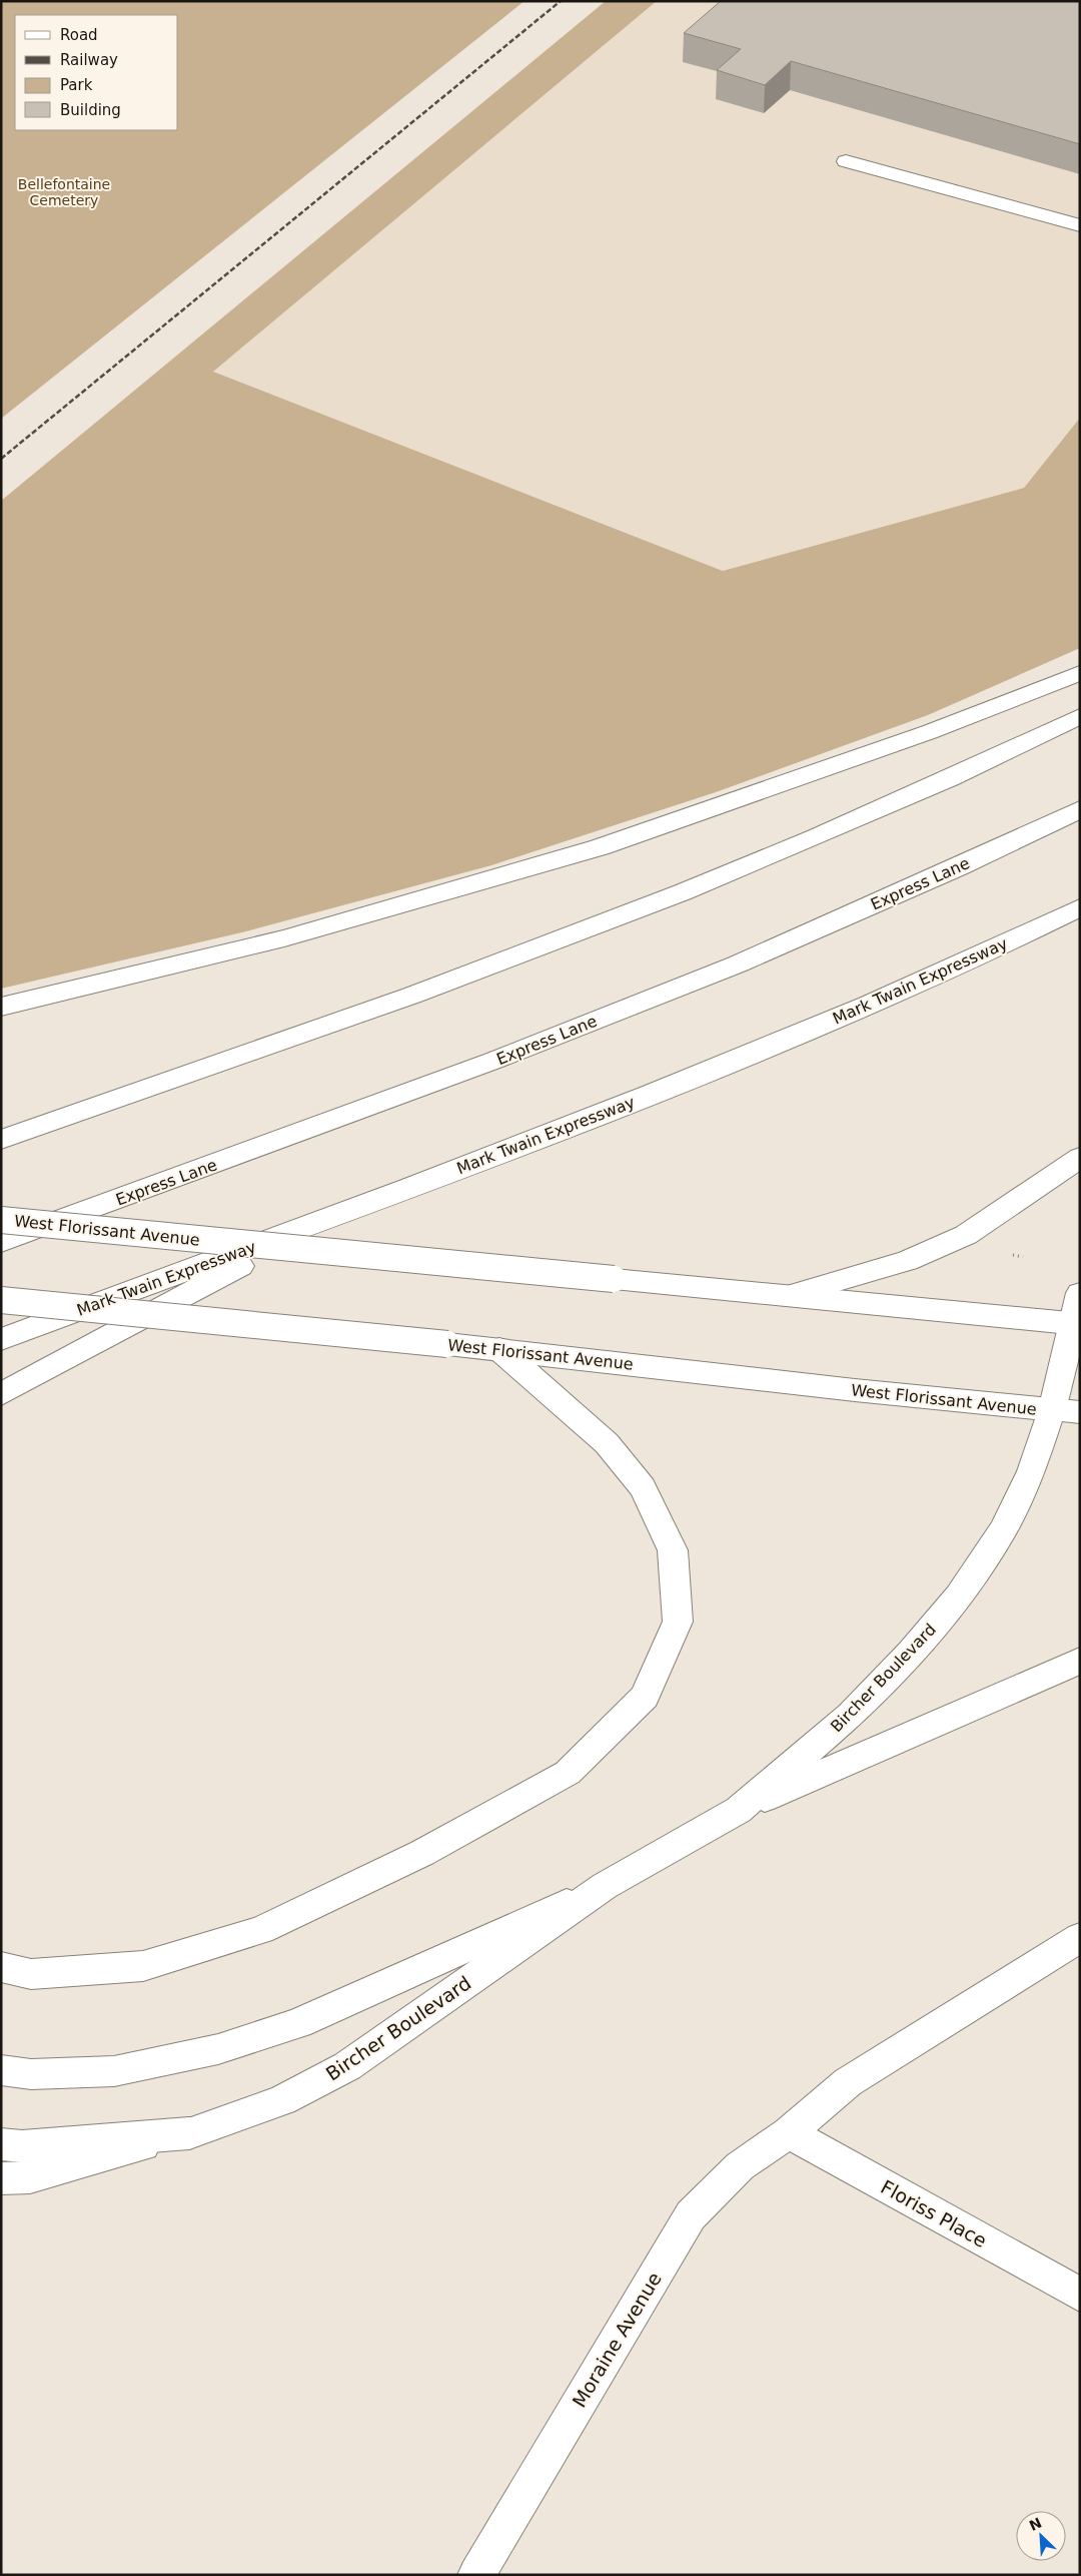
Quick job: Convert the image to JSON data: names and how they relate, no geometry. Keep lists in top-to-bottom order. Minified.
{"streets":{"main road":["Express Lane","Mark Twain Expressway","West Florissant Avenue","Bircher Boulevard","Floriss Place","Moraine Avenue"]},"crossings":[["West Florissant Avenue","Bircher Boulevard"],["Floriss Place","Moraine Avenue"]],"parks":["Bellefontaine Cemetery"],"legend":["Road","Railway","Park","Building"],"north":"top left"}
